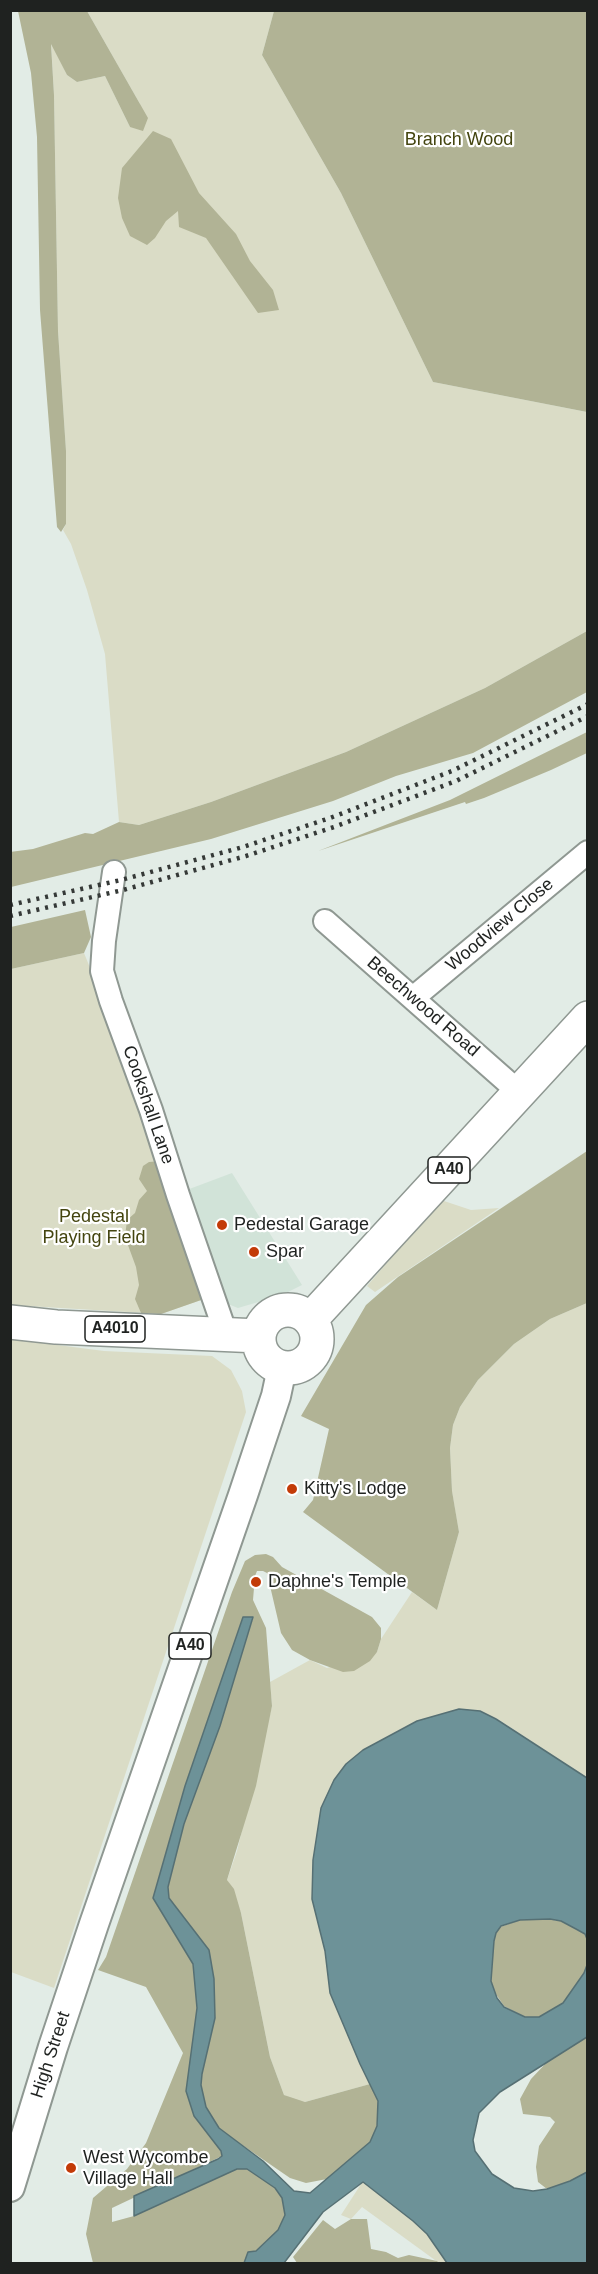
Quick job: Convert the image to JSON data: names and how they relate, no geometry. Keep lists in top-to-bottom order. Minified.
{"streets":{"highway":["A40","A4010"],"main road":["High Street"],"street":["Woodview Close","Beechwood Road","Cookshall Lane"]},"crossings":[["Woodview Close","Beechwood Road"],["Beechwood Road","A40"],["Cookshall Lane","A4010"],["A40","A4010"],["A40","High Street"],["A4010","High Street"]],"parks":["Branch Wood","Pedestal Playing Field"],"places":["Pedestal Garage","Spar","Kitty's Lodge","Daphne's Temple","West Wycombe Village Hall"]}
